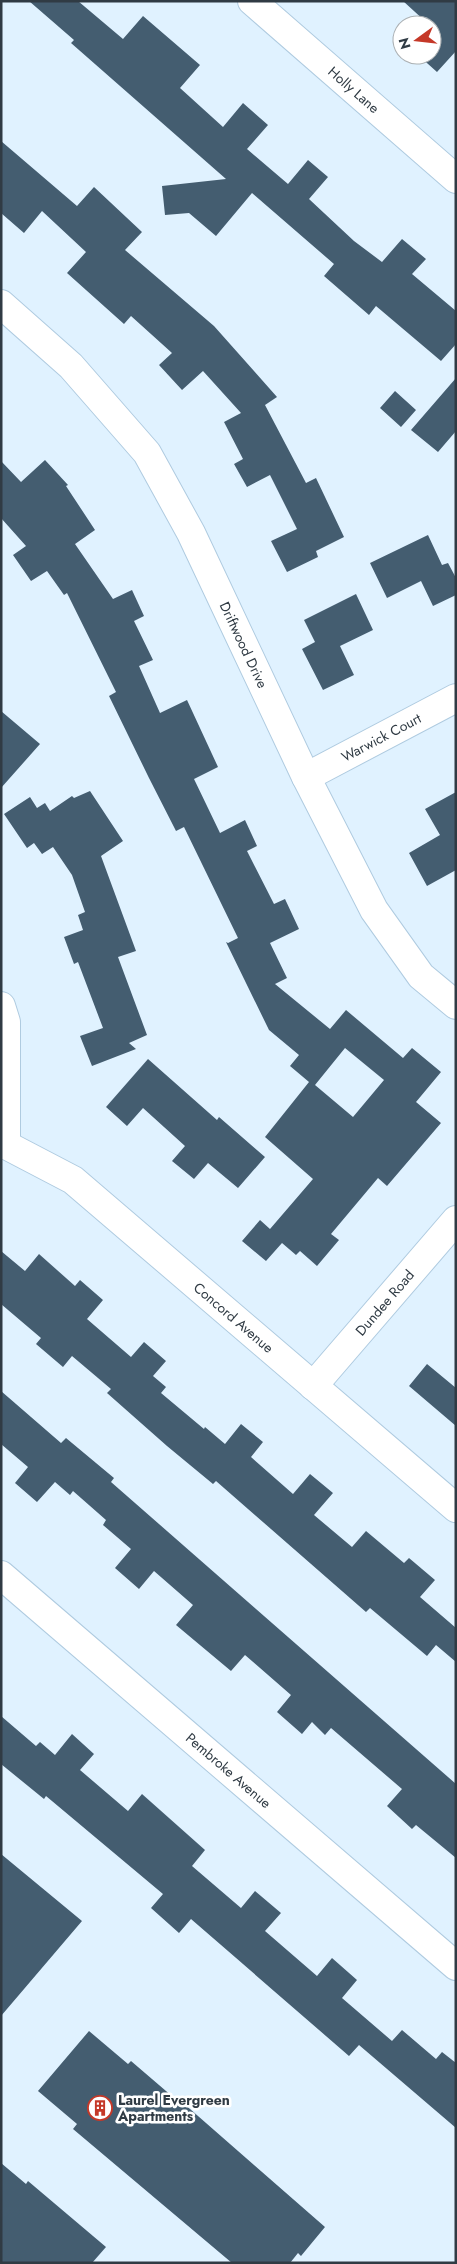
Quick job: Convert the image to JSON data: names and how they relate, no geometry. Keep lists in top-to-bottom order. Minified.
{"streets":{"street":["Holly Lane","Driftwood Drive","Warwick Court","Dundee Road","Concord Avenue","Pembroke Avenue"]},"crossings":[["Driftwood Drive","Warwick Court"],["Dundee Road","Concord Avenue"]],"places":{"building":["Laurel Evergreen Apartments"]},"north":"left"}
